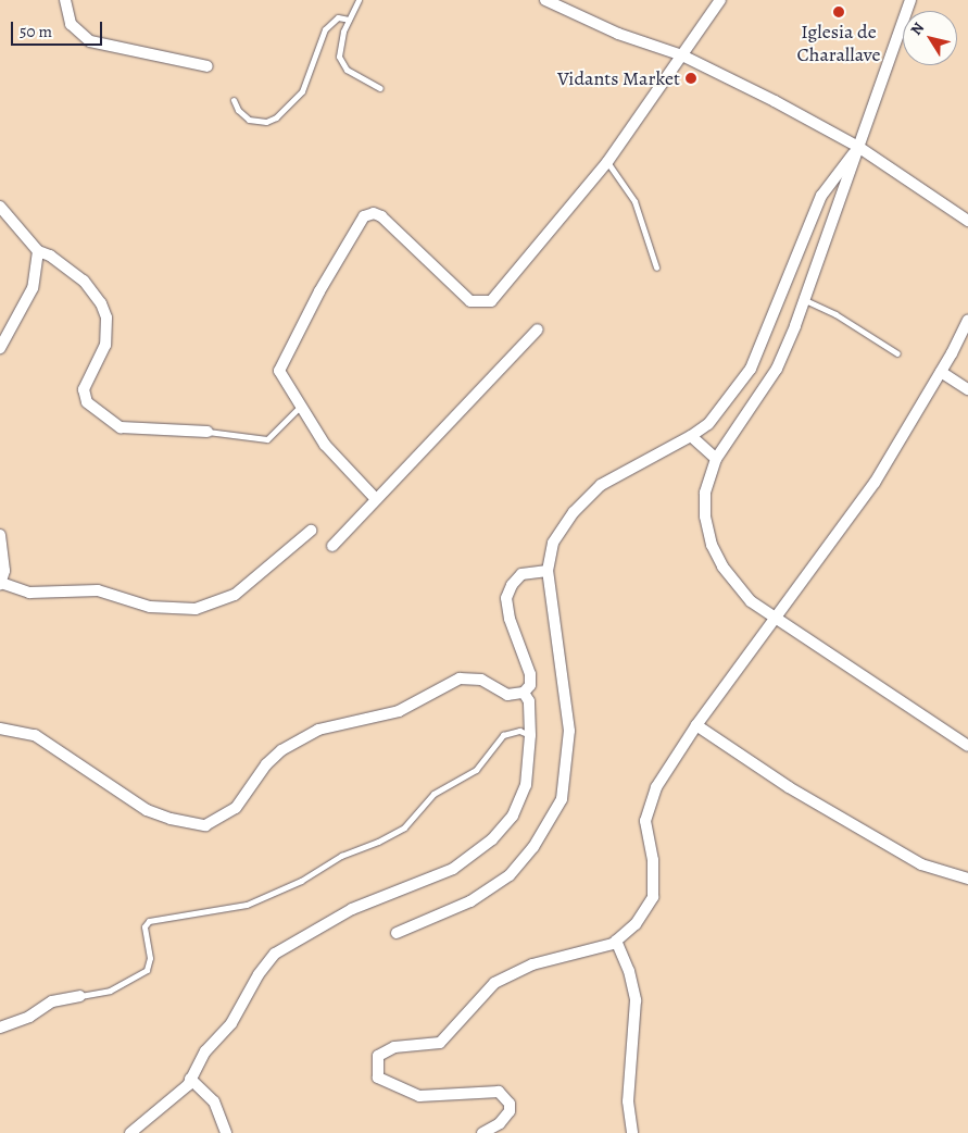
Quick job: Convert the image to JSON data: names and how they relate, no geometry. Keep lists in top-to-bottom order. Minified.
{"places":["Iglesia de Charallave","Vidants Market"],"scale_bar":"50 m","north":"top left"}
